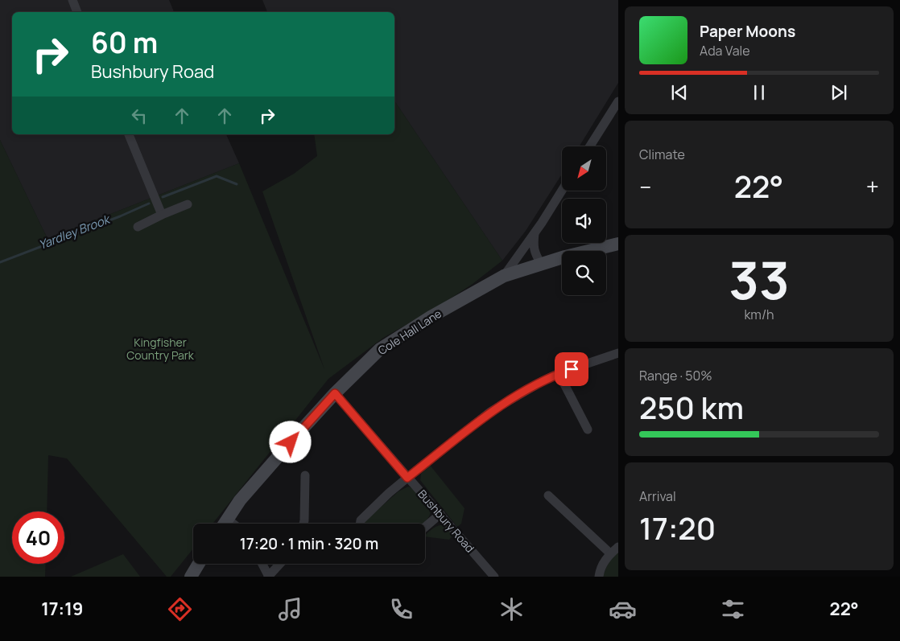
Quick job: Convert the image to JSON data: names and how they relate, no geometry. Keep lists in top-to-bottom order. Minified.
{"streets":{"street":["Cole Hall Lane","Bushbury Road"]},"crossings":[["Cole Hall Lane","Bushbury Road"]],"water":["Yardley Brook"],"parks":["Kingfisher Country Park"],"north":"bottom left","page":{"turn":["60 m","Bushbury Road"],"song":["Paper Moons","Ada Vale"],"tile":["Climate",["33","km/h"],["Range · 50%","250 km"],["Arrival","17:20"]],"heat":["−","22°","+"],"limit":"40","trip":"17:20 · 1 min · 320 m","tabs":["17:19","22°"]}}
